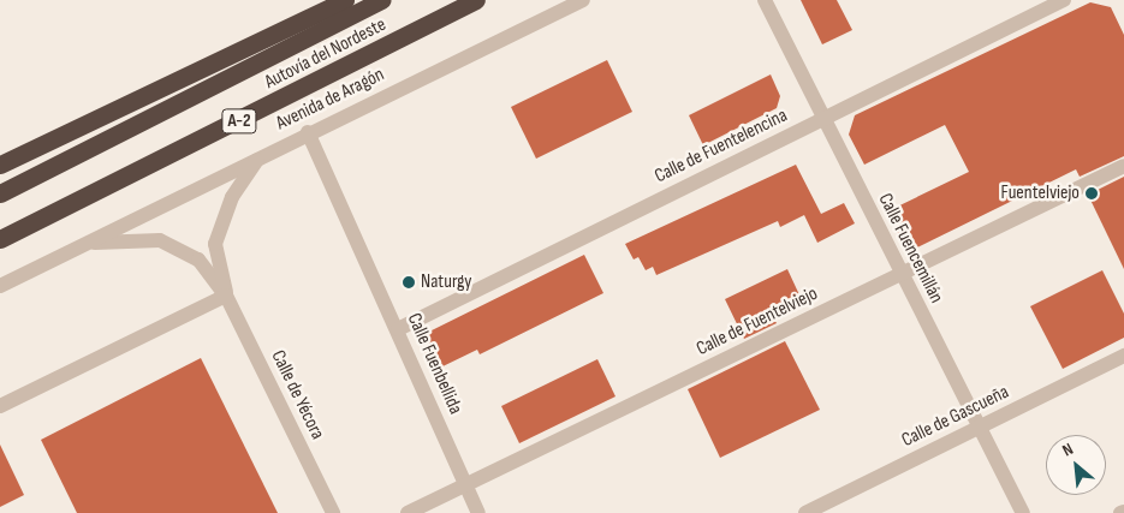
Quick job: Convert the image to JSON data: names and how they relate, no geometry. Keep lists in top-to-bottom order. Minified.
{"streets":{"highway":["Autovía del Nordeste","A-2"],"street":["Avenida de Aragón","Calle de Fuentelencina","Calle Fuencemillán","Calle de Fuentelviejo","Calle Fuenbellida","Calle de Yécora","Calle de Gascueña"]},"crossings":[["Avenida de Aragón","Calle Fuenbellida"],["Avenida de Aragón","Calle de Yécora"],["Calle de Fuentelencina","Calle Fuencemillán"],["Calle de Fuentelencina","Calle Fuenbellida"],["Calle Fuencemillán","Calle de Fuentelviejo"],["Calle Fuencemillán","Calle de Gascueña"],["Calle de Fuentelviejo","Calle Fuenbellida"]],"places":["Fuentelviejo","Naturgy"],"north":"top left"}
